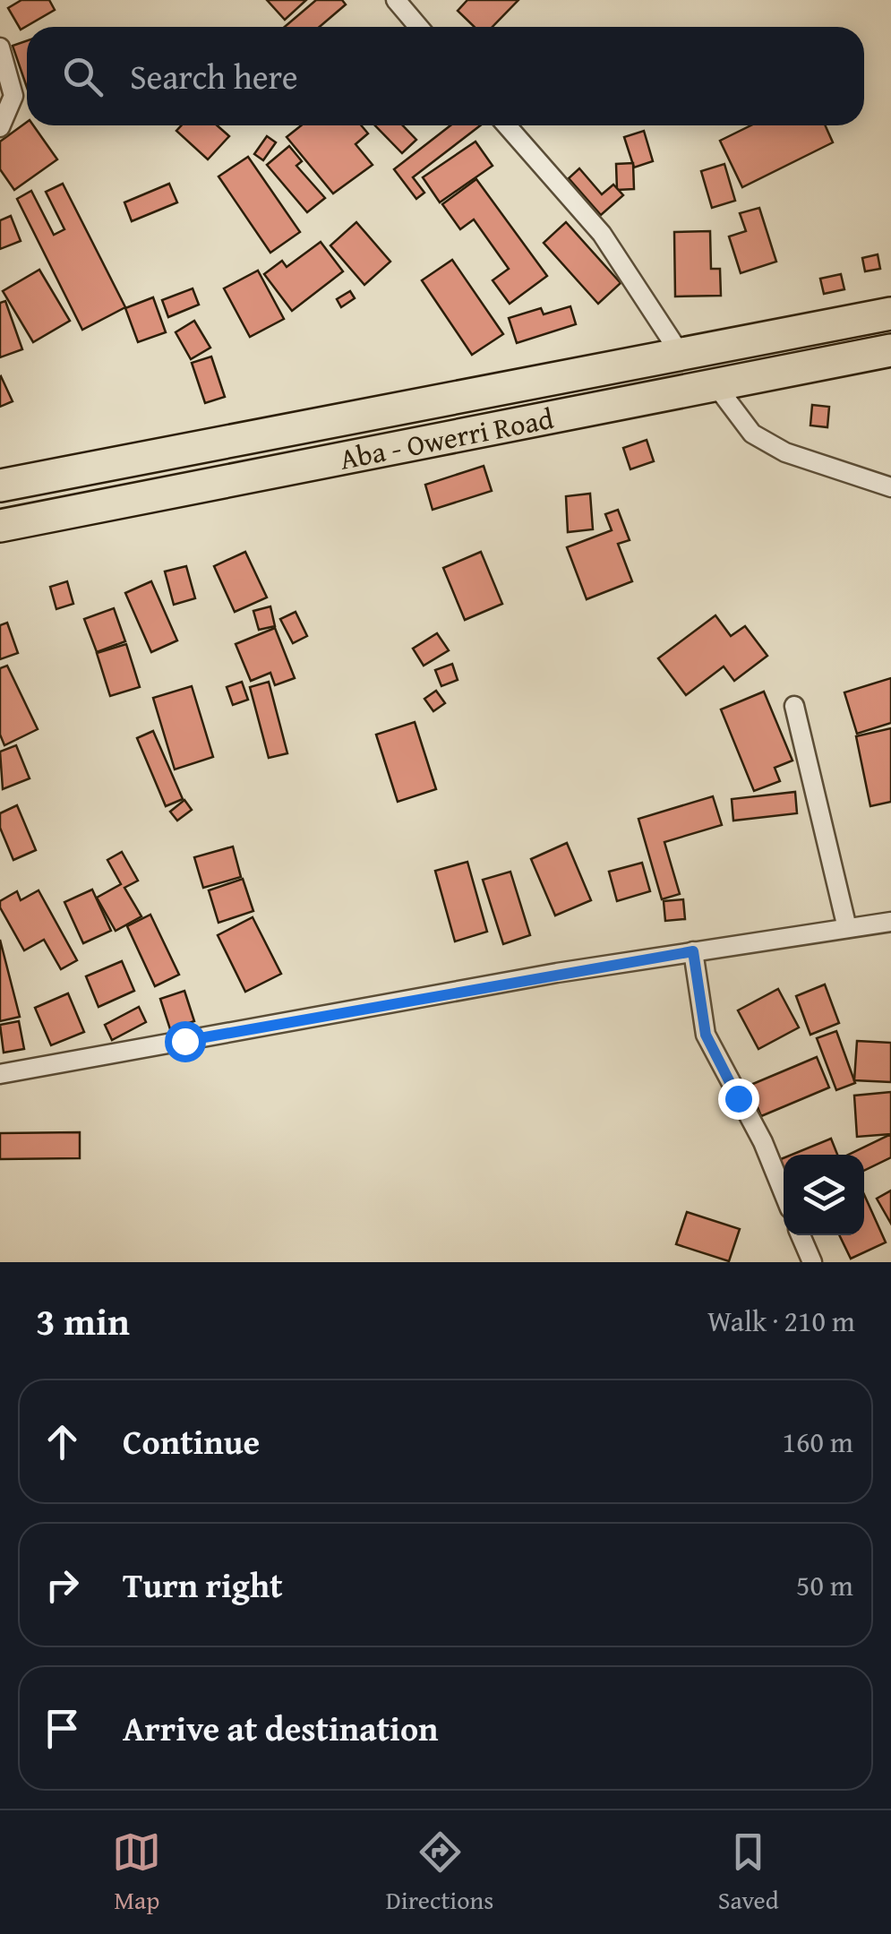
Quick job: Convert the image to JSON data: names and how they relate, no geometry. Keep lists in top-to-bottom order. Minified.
{"streets":{"highway":["Aba - Owerri Road"]},"page":{"search":"Search here","heading":["3 min","Walk · 210 m"],"list":[["Continue","160 m"],["Turn right","50 m"],"Arrive at destination"],"nav":["Map","Directions","Saved"]}}
